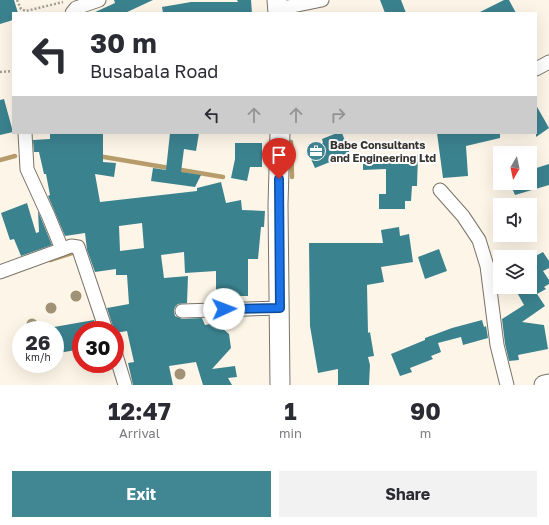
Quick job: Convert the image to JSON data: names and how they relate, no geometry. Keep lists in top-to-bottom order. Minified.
{"places":{"office":["Babe Consultants and Engineering Ltd"]},"north":"bottom","page":{"turn":["30 m","Busabala Road"],"speed":"26 km/h","limit":"30","eta":["12:47","Arrival","1","min","90","m"],"buttons":["Exit","Share"]}}
